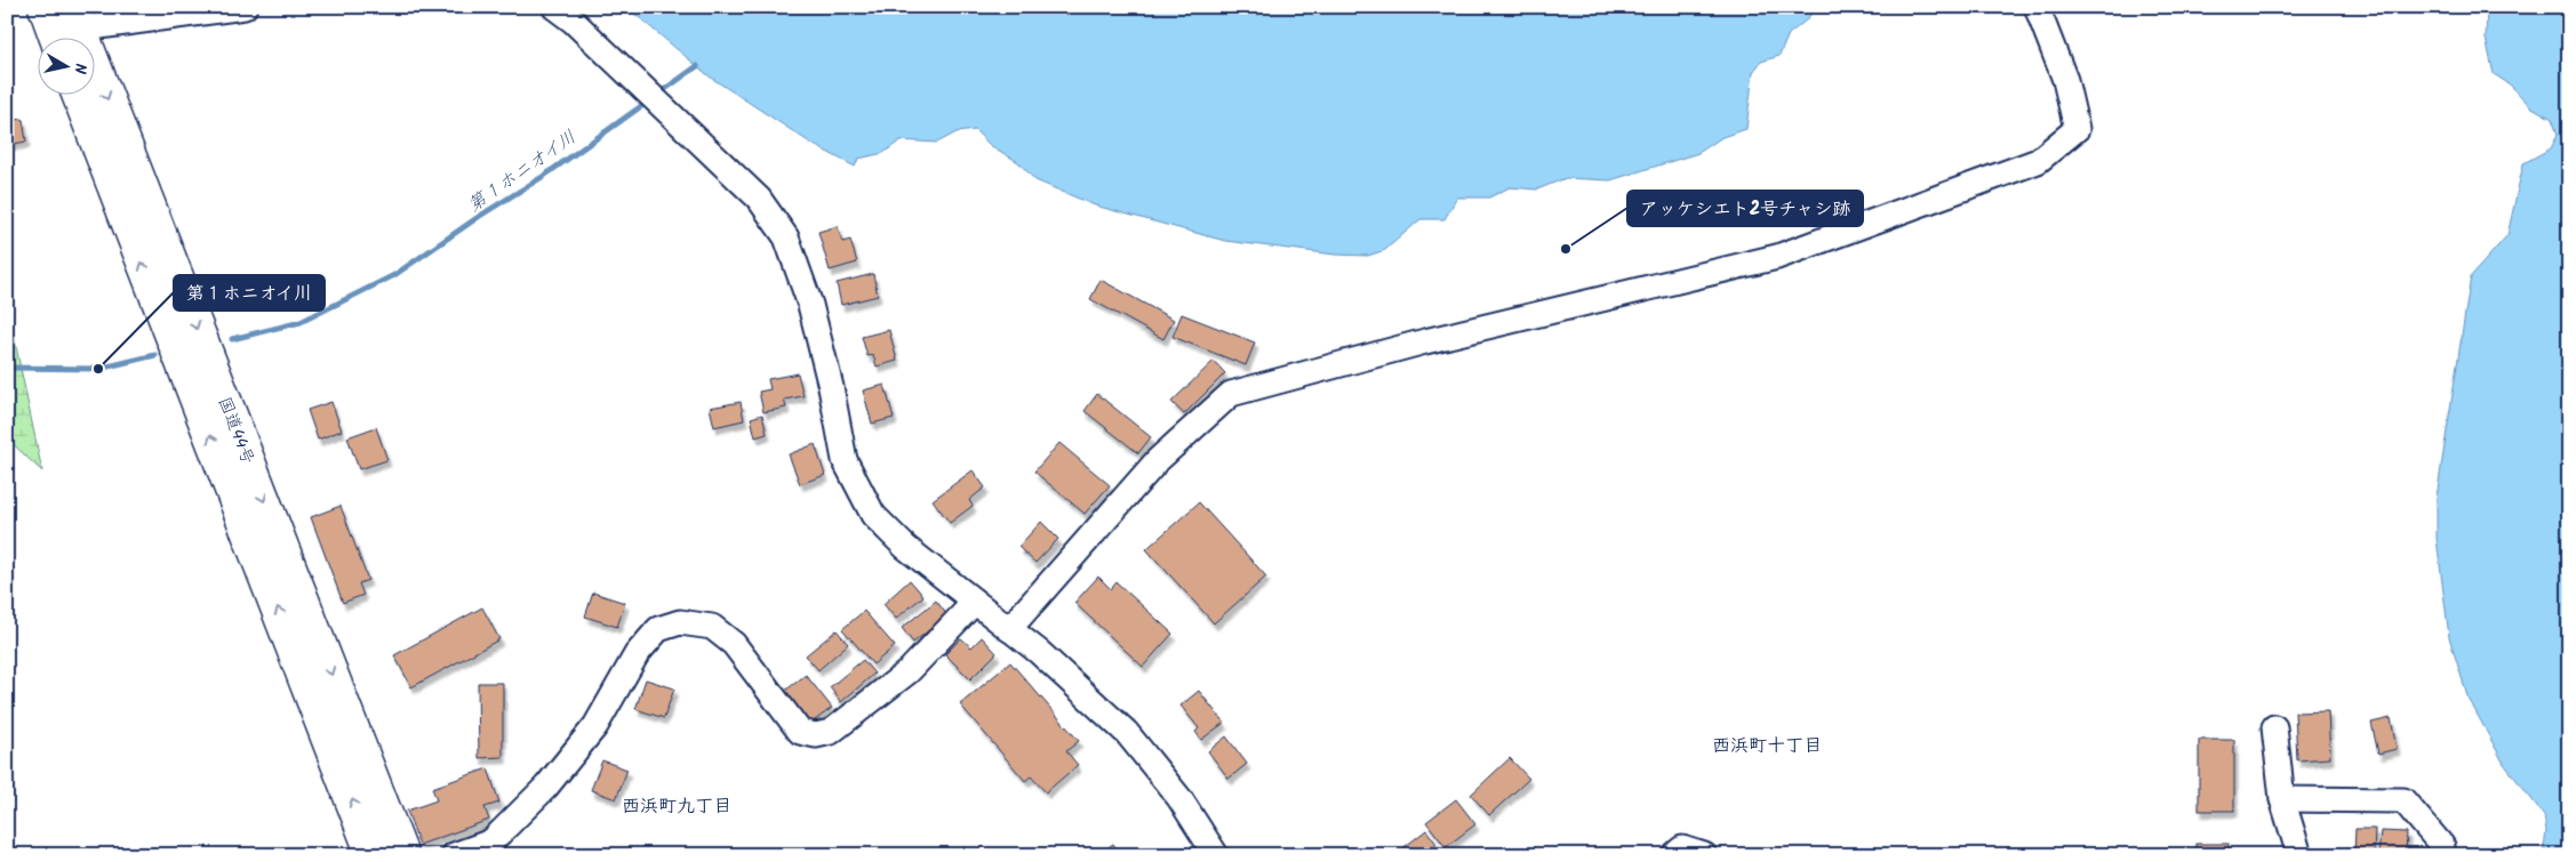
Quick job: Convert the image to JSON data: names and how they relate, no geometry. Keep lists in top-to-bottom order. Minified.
{"streets":{"highway":["国道44号"]},"districts":["西浜町十丁目","西浜町九丁目"],"water":["第１ホニオイ川"],"places":["アッケシエト2号チャシ跡","第１ホニオイ川"],"north":"right"}
